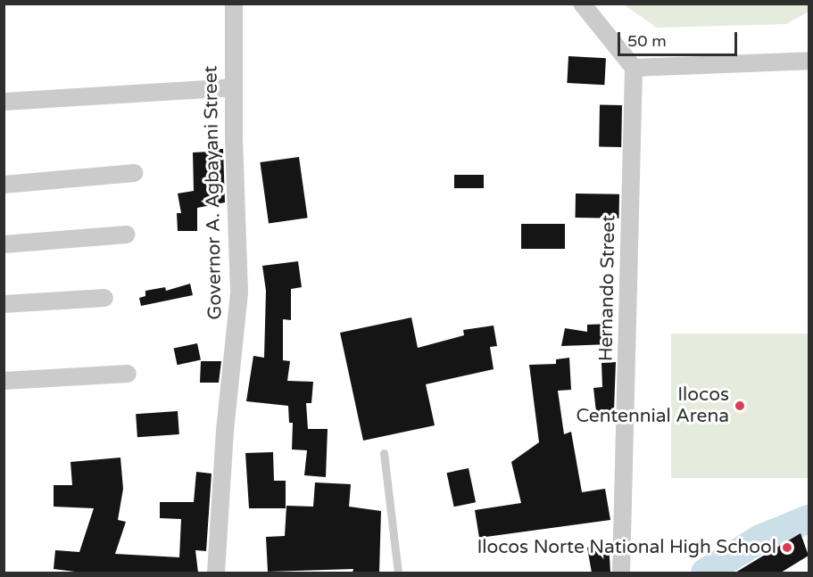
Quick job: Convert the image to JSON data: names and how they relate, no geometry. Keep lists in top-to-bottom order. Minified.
{"streets":{"street":["Governor A. Agbayani Street","Hernando Street"]},"places":["Ilocos Centennial Arena","Ilocos Norte National High School"],"scale_bar":"50 m"}
